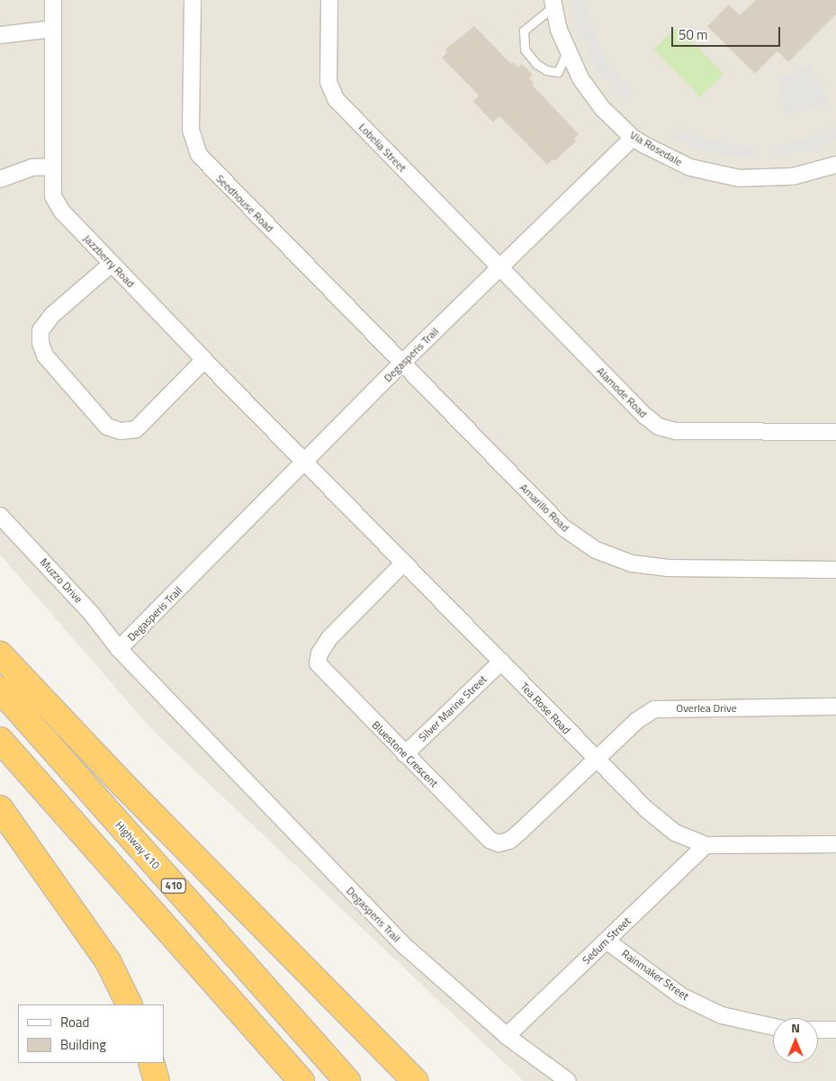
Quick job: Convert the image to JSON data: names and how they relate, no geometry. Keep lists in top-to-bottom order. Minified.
{"streets":{"highway":["Highway 410","410"],"street":["Lobelia Street","Via Rosedale","Seedhouse Road","Jazzberry Road","Degasperis Trail","Alamode Road","Amarillo Road","Muzzo Drive","Silver Marine Street","Tea Rose Road","Overlea Drive","Bluestone Crescent","Sedum Street","Rainmaker Street"]},"crossings":[["Lobelia Street","Degasperis Trail"],["Lobelia Street","Alamode Road"],["Via Rosedale","Degasperis Trail"],["Seedhouse Road","Degasperis Trail"],["Seedhouse Road","Amarillo Road"],["Jazzberry Road","Degasperis Trail"],["Jazzberry Road","Tea Rose Road"],["Degasperis Trail","Alamode Road"],["Degasperis Trail","Amarillo Road"],["Degasperis Trail","Muzzo Drive"],["Degasperis Trail","Tea Rose Road"],["Degasperis Trail","Sedum Street"],["Silver Marine Street","Tea Rose Road"],["Silver Marine Street","Bluestone Crescent"],["Tea Rose Road","Overlea Drive"],["Tea Rose Road","Bluestone Crescent"],["Tea Rose Road","Sedum Street"],["Overlea Drive","Bluestone Crescent"],["Sedum Street","Rainmaker Street"]],"legend":["Road","Building"],"scale_bar":"50 m","north":"top"}
